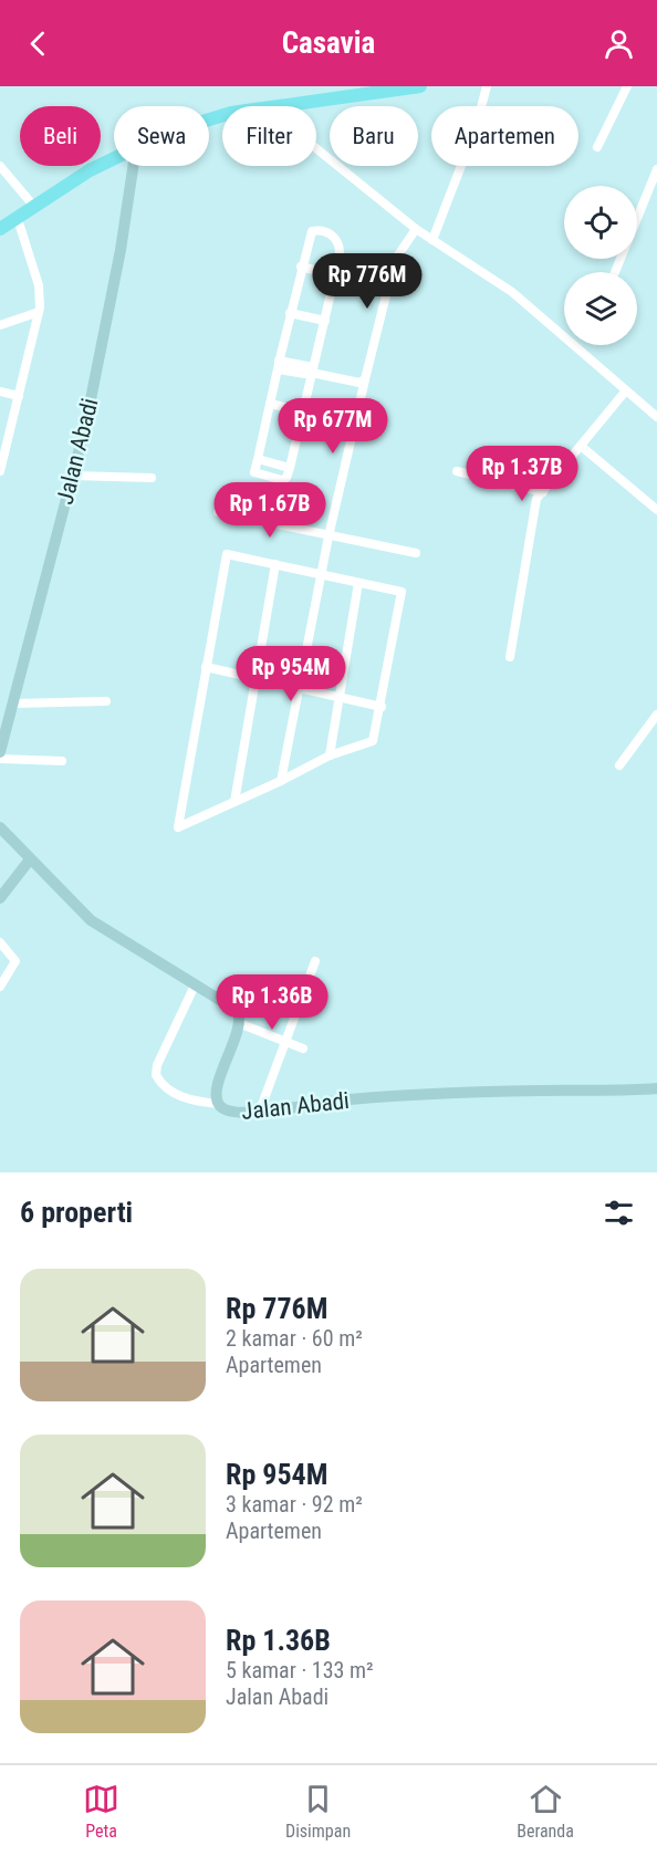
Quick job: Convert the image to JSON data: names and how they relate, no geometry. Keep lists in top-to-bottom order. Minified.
{"streets":{"street":["Jalan Abadi"]},"page":{"header":"Casavia","chip":["Beli","Sewa","Filter","Baru","Apartemen"],"price":["Rp 776M","Rp 677M","Rp 1.37B","Rp 1.67B","Rp 954M","Rp 1.36B"],"heading":"6 properti","list":[{"name":"Rp 776M","note":"2 kamar · 60 m² · Apartemen"},{"name":"Rp 954M","note":"3 kamar · 92 m² · Apartemen"},{"name":"Rp 1.36B","note":"5 kamar · 133 m² · Jalan Abadi"}],"tabs":["Peta","Disimpan","Beranda"]}}
